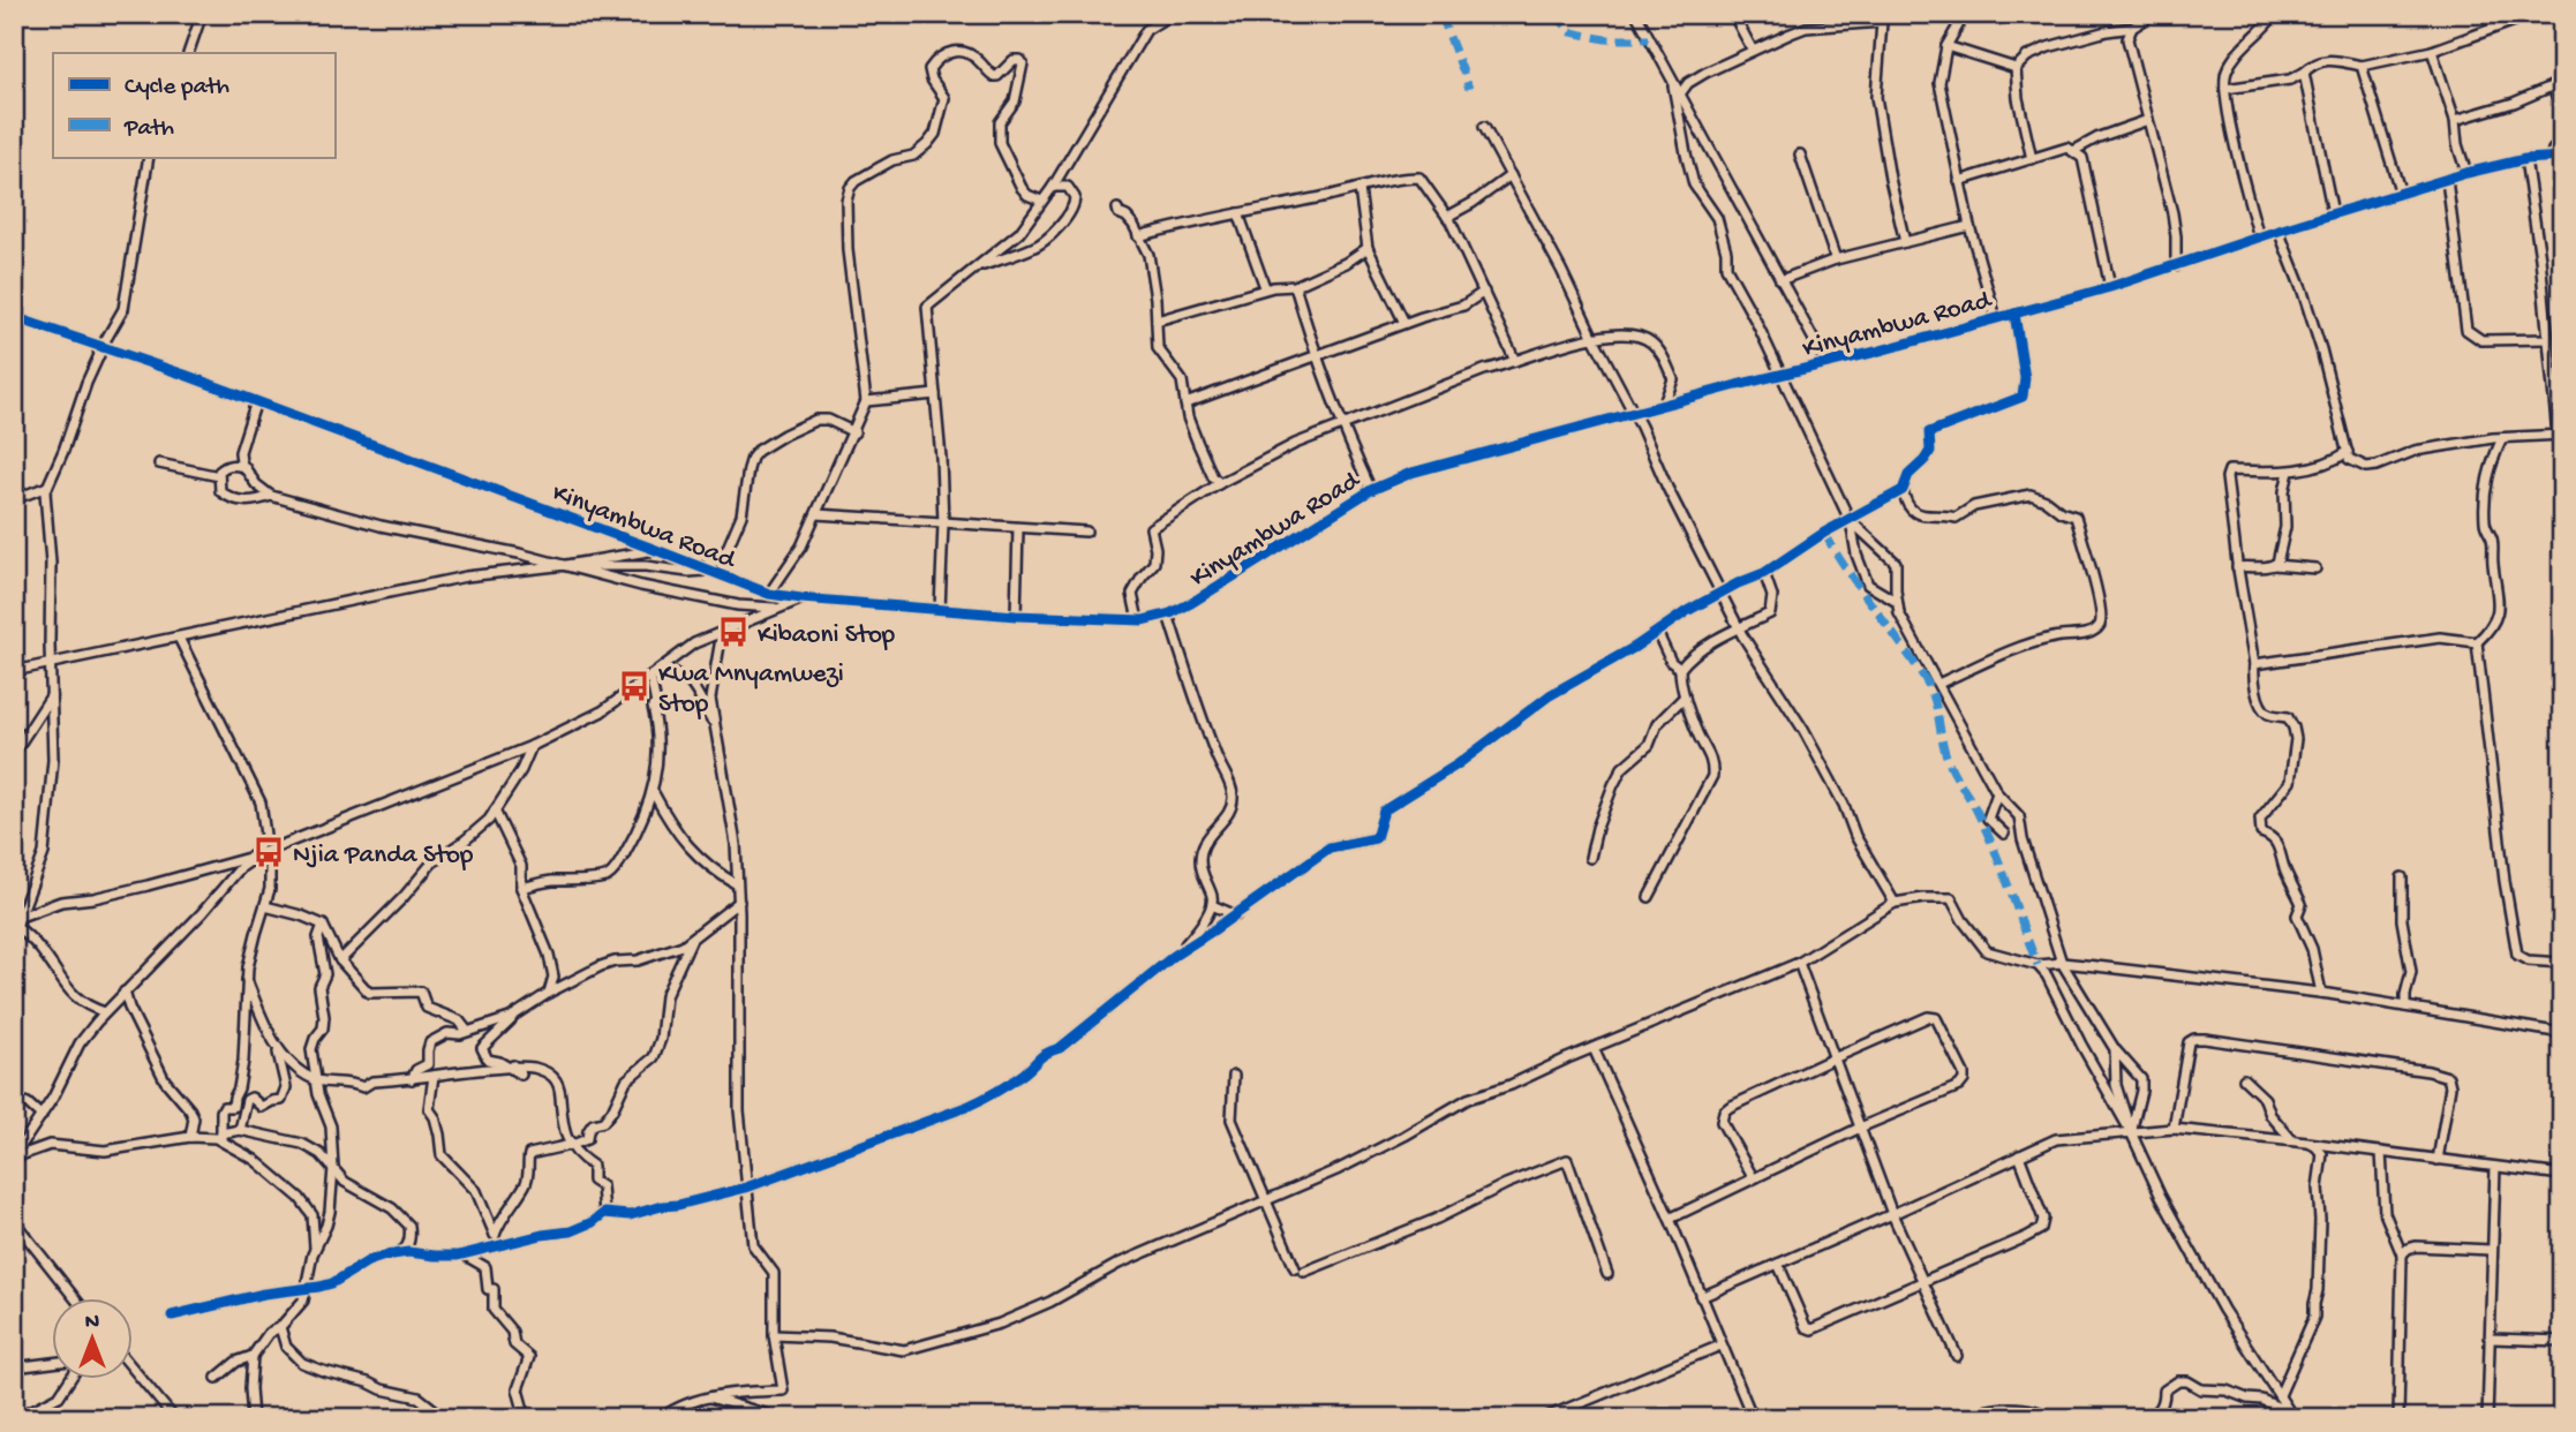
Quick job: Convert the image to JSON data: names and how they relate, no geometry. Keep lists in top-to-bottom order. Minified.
{"streets":{"street":["Kinyambwa Road"]},"places":{"bus stop":["Kibaoni Stop","Kwa Mnyamwezi Stop","Njia Panda Stop"]},"legend":["Cycle path","Path"],"north":"top"}
